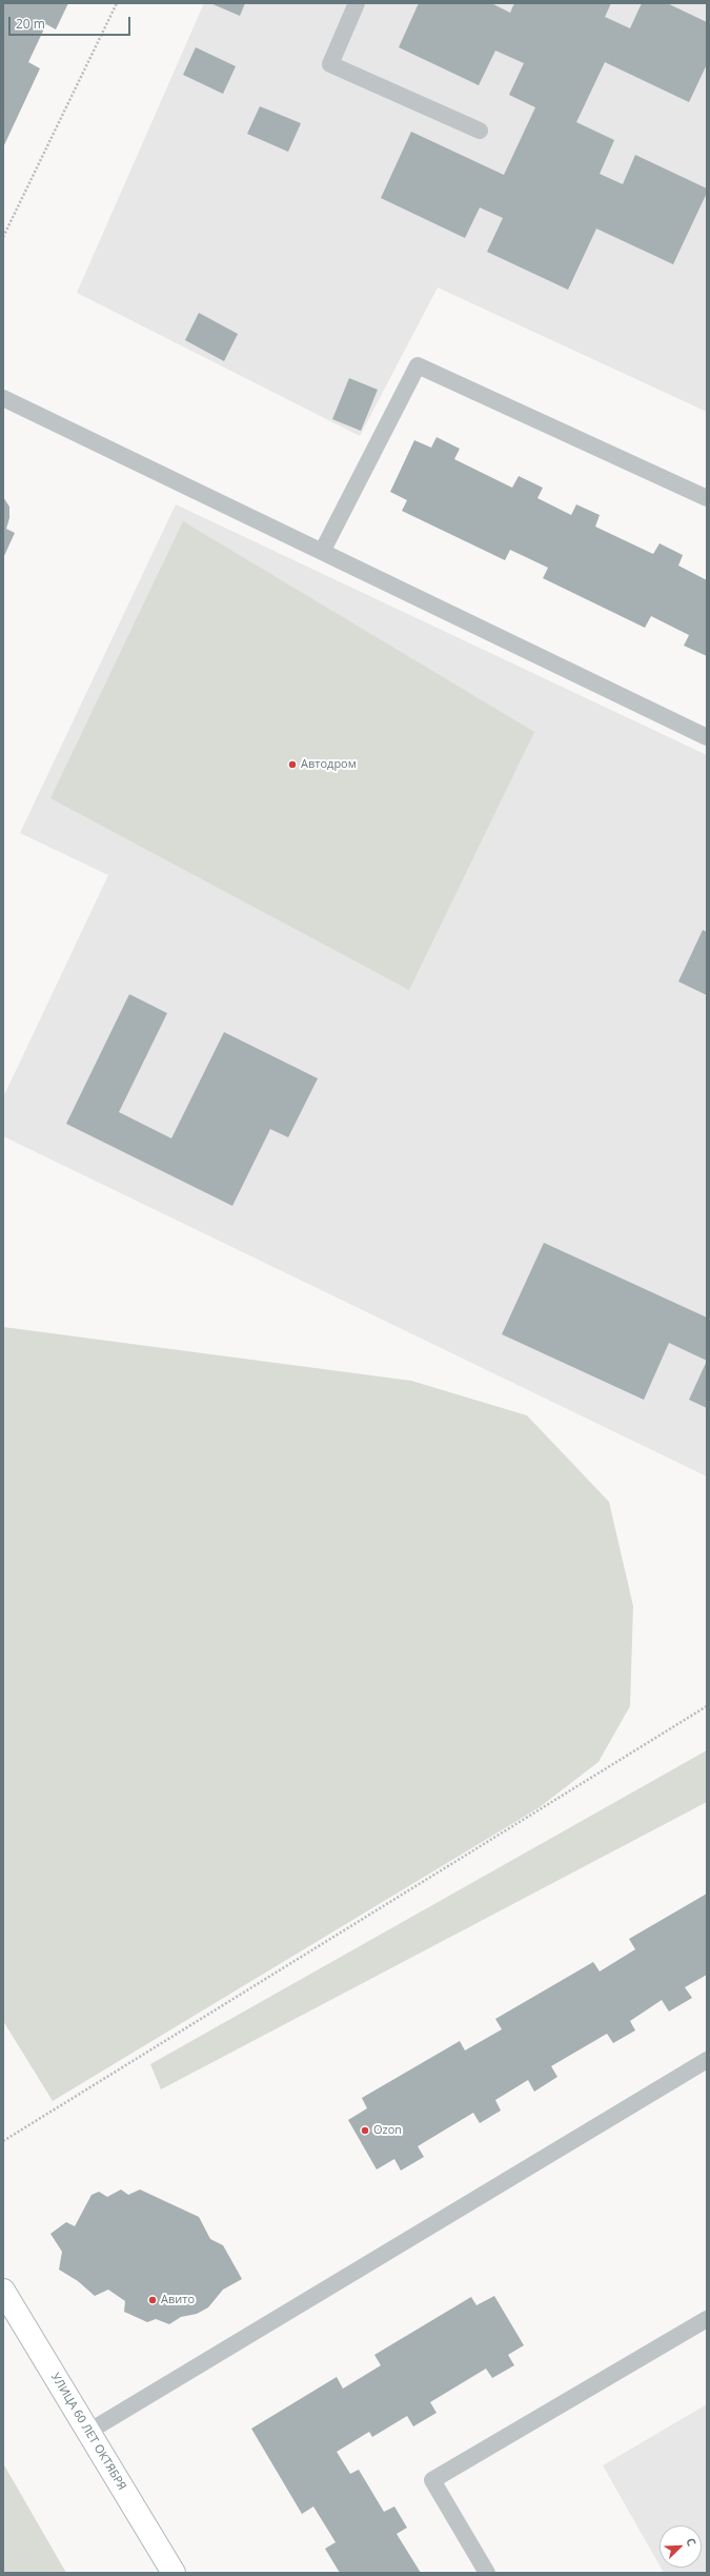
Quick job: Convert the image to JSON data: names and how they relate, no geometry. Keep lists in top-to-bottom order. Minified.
{"streets":{"street":["УЛИЦА 60 ЛЕТ ОКТЯБРЯ"]},"places":["Автодром","Ozon","Авито"],"scale_bar":"20 m","north":"top right"}
